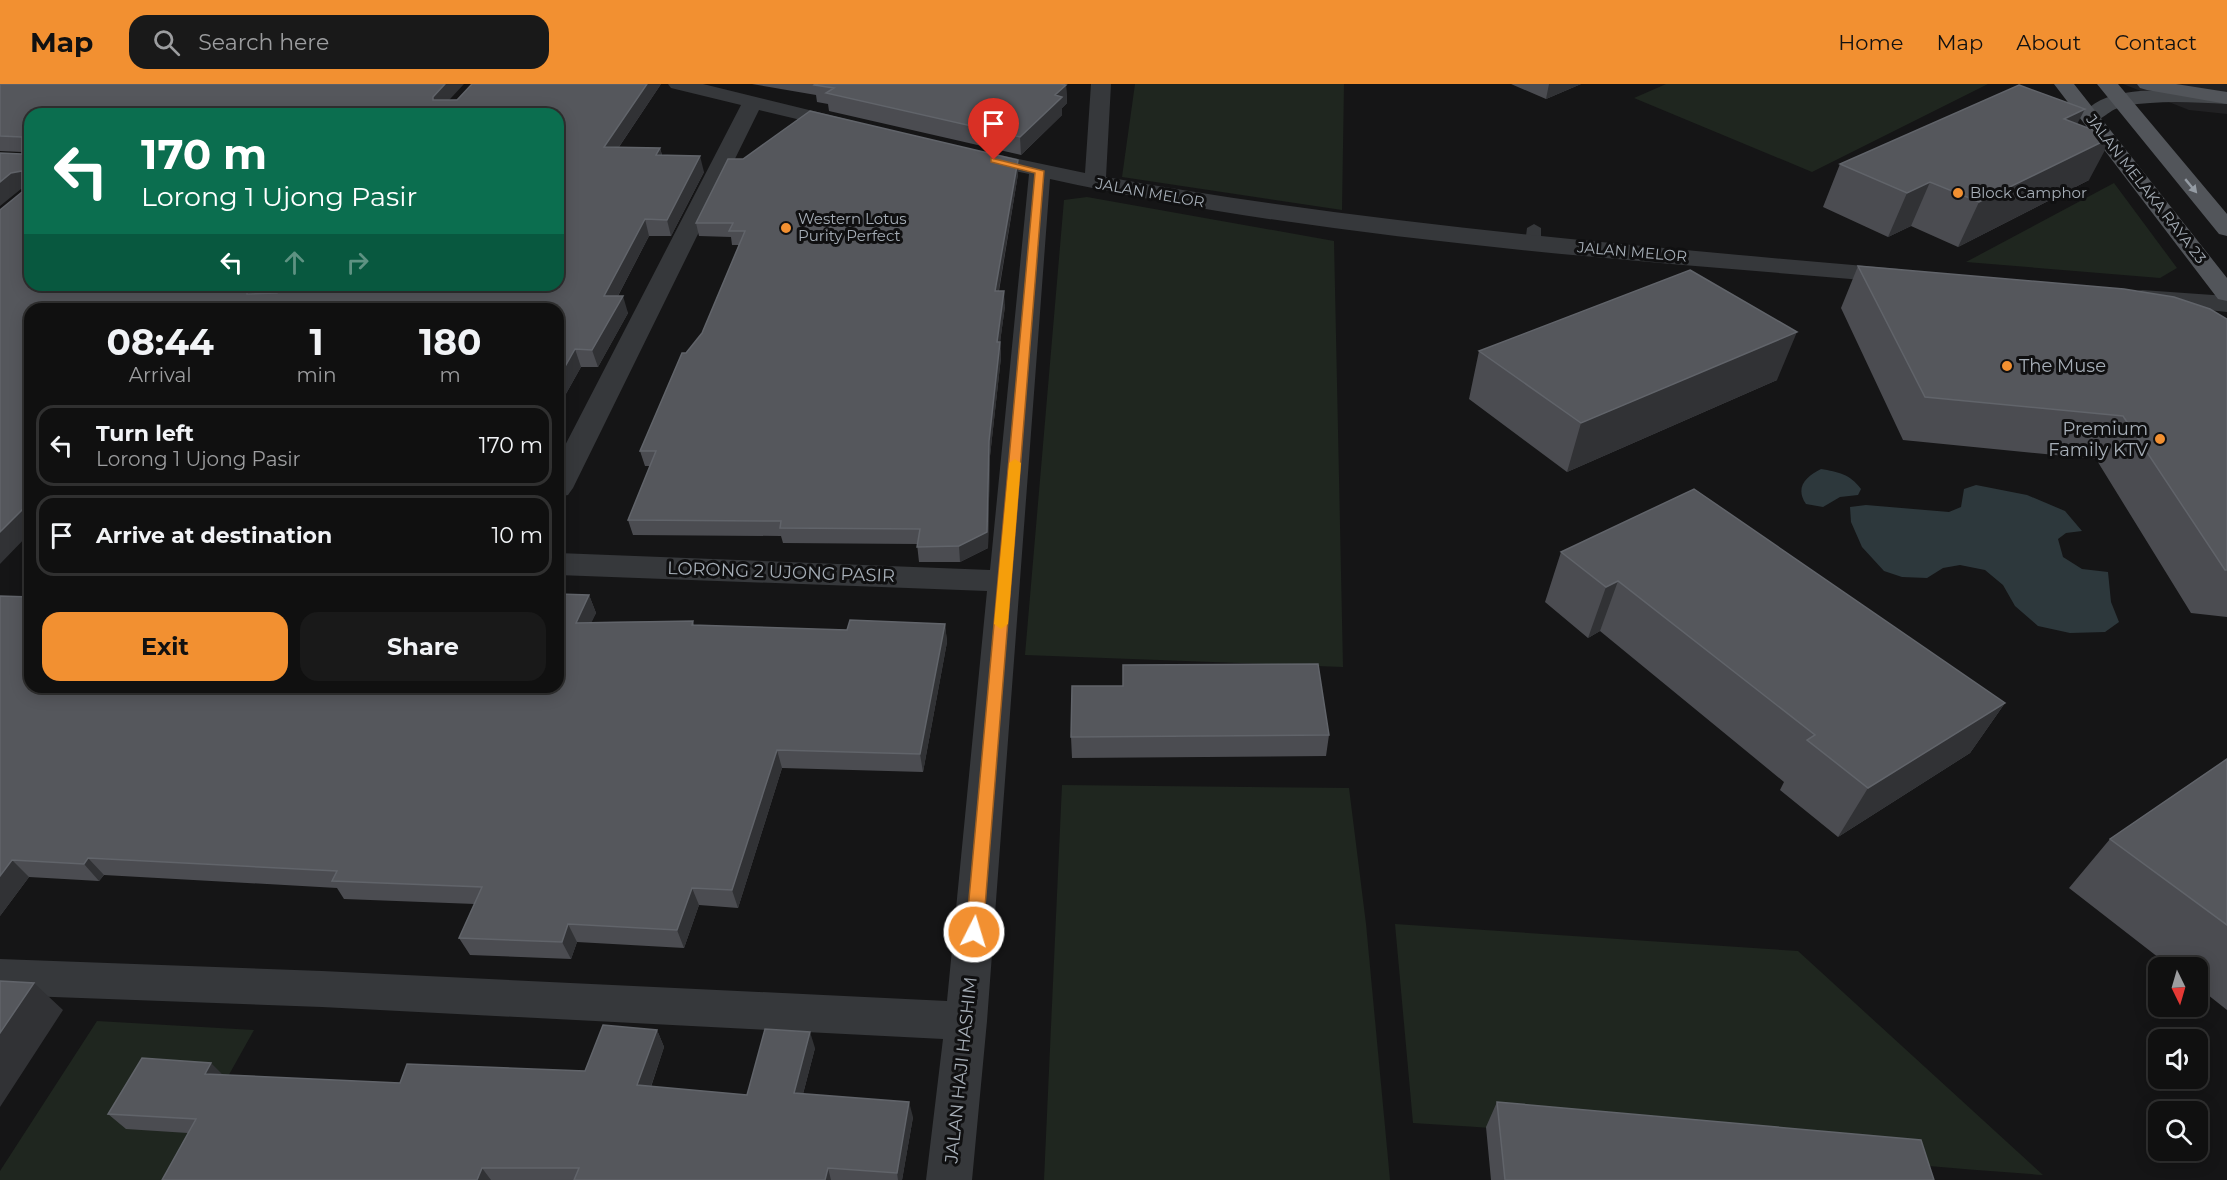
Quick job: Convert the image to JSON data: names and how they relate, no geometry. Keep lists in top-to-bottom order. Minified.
{"streets":{"main road":["JALAN MELAKA RAYA 23"],"street":["JALAN MELOR","LORONG 2 UJONG PASIR","JALAN HAJI HASHIM"]},"crossings":[["JALAN MELOR","JALAN HAJI HASHIM"],["LORONG 2 UJONG PASIR","JALAN HAJI HASHIM"]],"places":["Block Camphor","Western Lotus Purity Perfect","The Muse","Premium Family KTV"],"north":"bottom","page":{"header":"Map","search":"Search here","nav":["Home","Map","About","Contact"],"turn":["170 m","Lorong 1 Ujong Pasir"],"eta":["08:44","Arrival","1","min","180","m"],"list":[{"name":"Turn left","note":"Lorong 1 Ujong Pasir","value":"170 m"},{"name":"Arrive at destination","value":"10 m"}],"buttons":["Exit","Share"]}}
